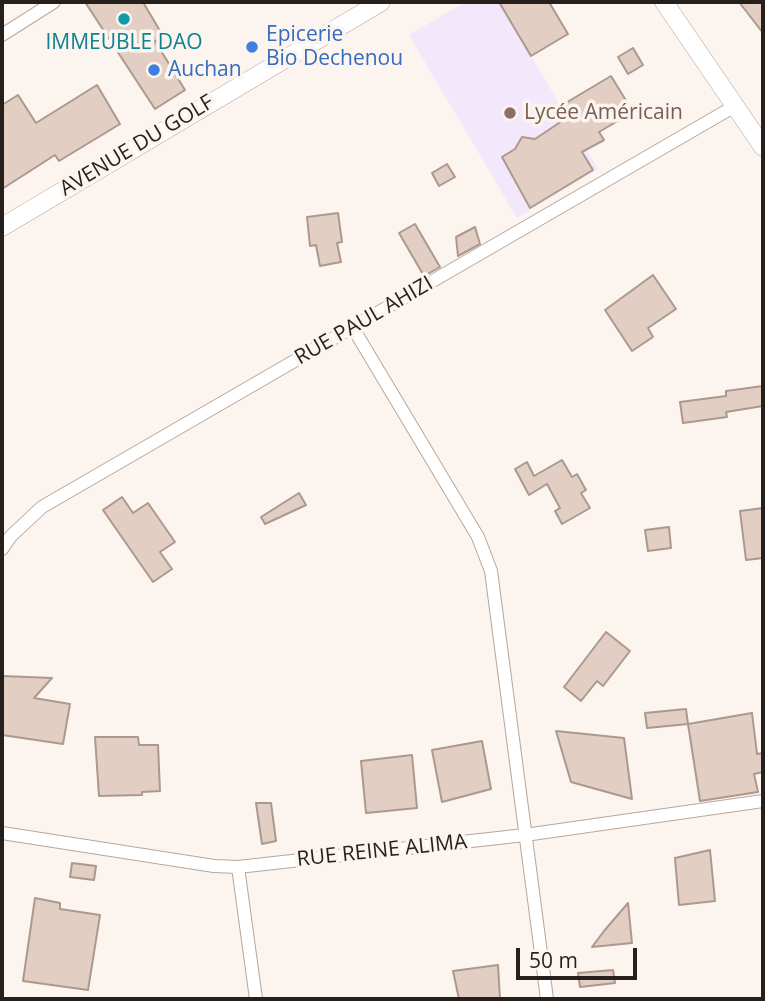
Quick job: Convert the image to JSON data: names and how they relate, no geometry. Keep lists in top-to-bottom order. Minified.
{"streets":{"main road":["AVENUE DU GOLF"],"street":["RUE PAUL AHIZI","RUE REINE ALIMA"]},"places":["IMMEUBLE DAO","Epicerie Bio Dechenou","Auchan","Lycée Américain"],"scale_bar":"50 m"}
